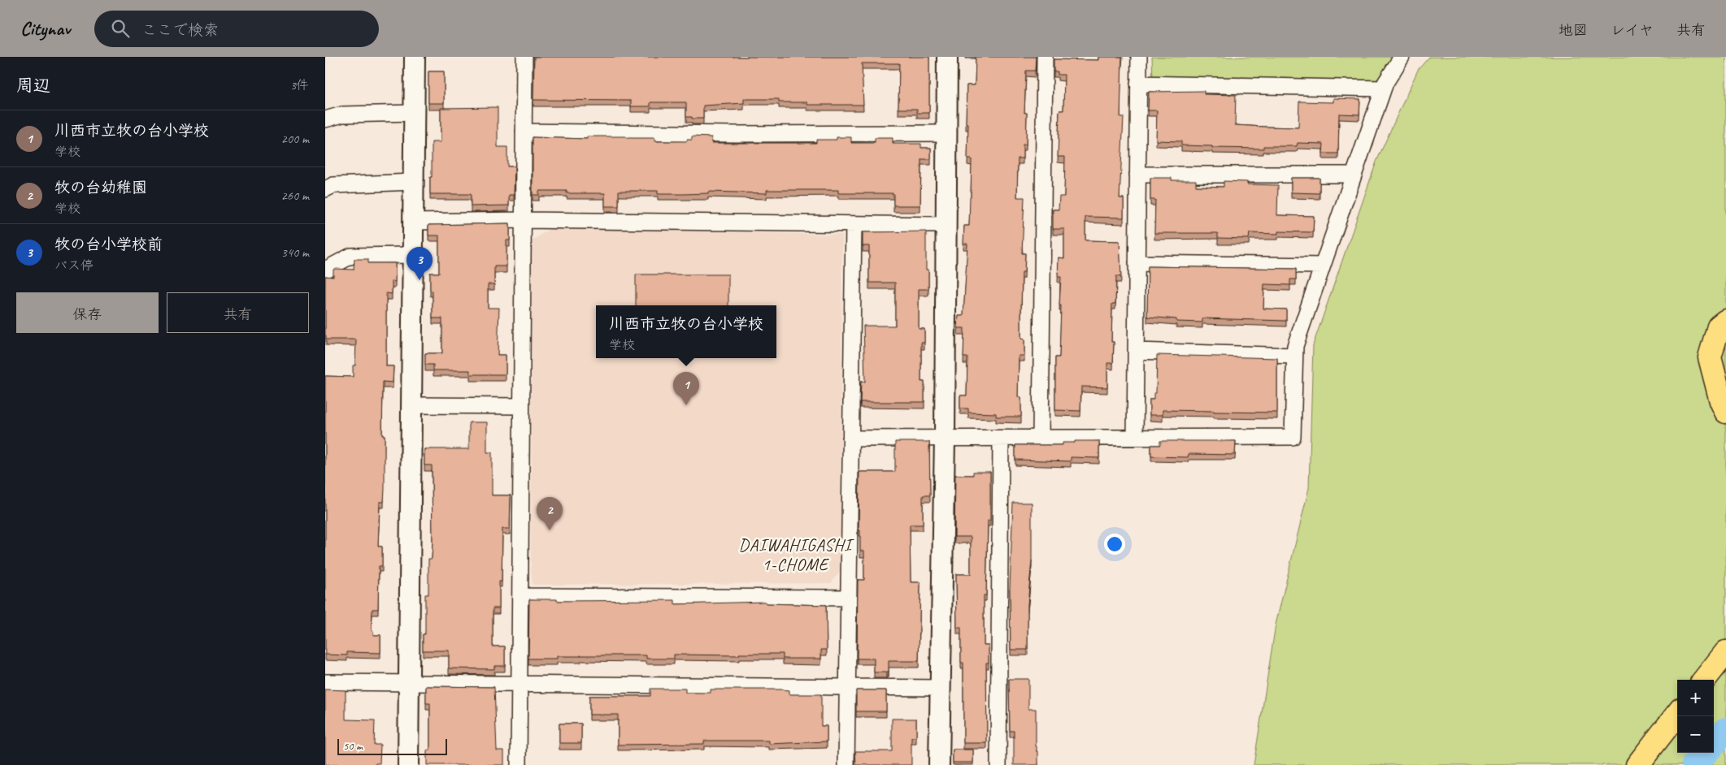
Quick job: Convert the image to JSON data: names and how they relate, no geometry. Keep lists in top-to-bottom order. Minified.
{"districts":["DAIWAHIGASHI 1-CHOME"],"scale_bar":"50 m","page":{"header":"Citynav","search":"ここで検索","nav":["地図","レイヤ","共有"],"heading":["周辺","3件"],"list":[{"mark":"1","name":"川西市立牧の台小学校","note":"学校","value":"200 m"},{"mark":"2","name":"牧の台幼稚園","note":"学校","value":"260 m"},{"mark":"3","name":"牧の台小学校前","note":"バス停","value":"340 m"}],"pins":["3","1","2"],"buttons":["保存","共有"],"popup":["川西市立牧の台小学校","学校"],"map_buttons":["+","−"],"scale":"50 m"}}
